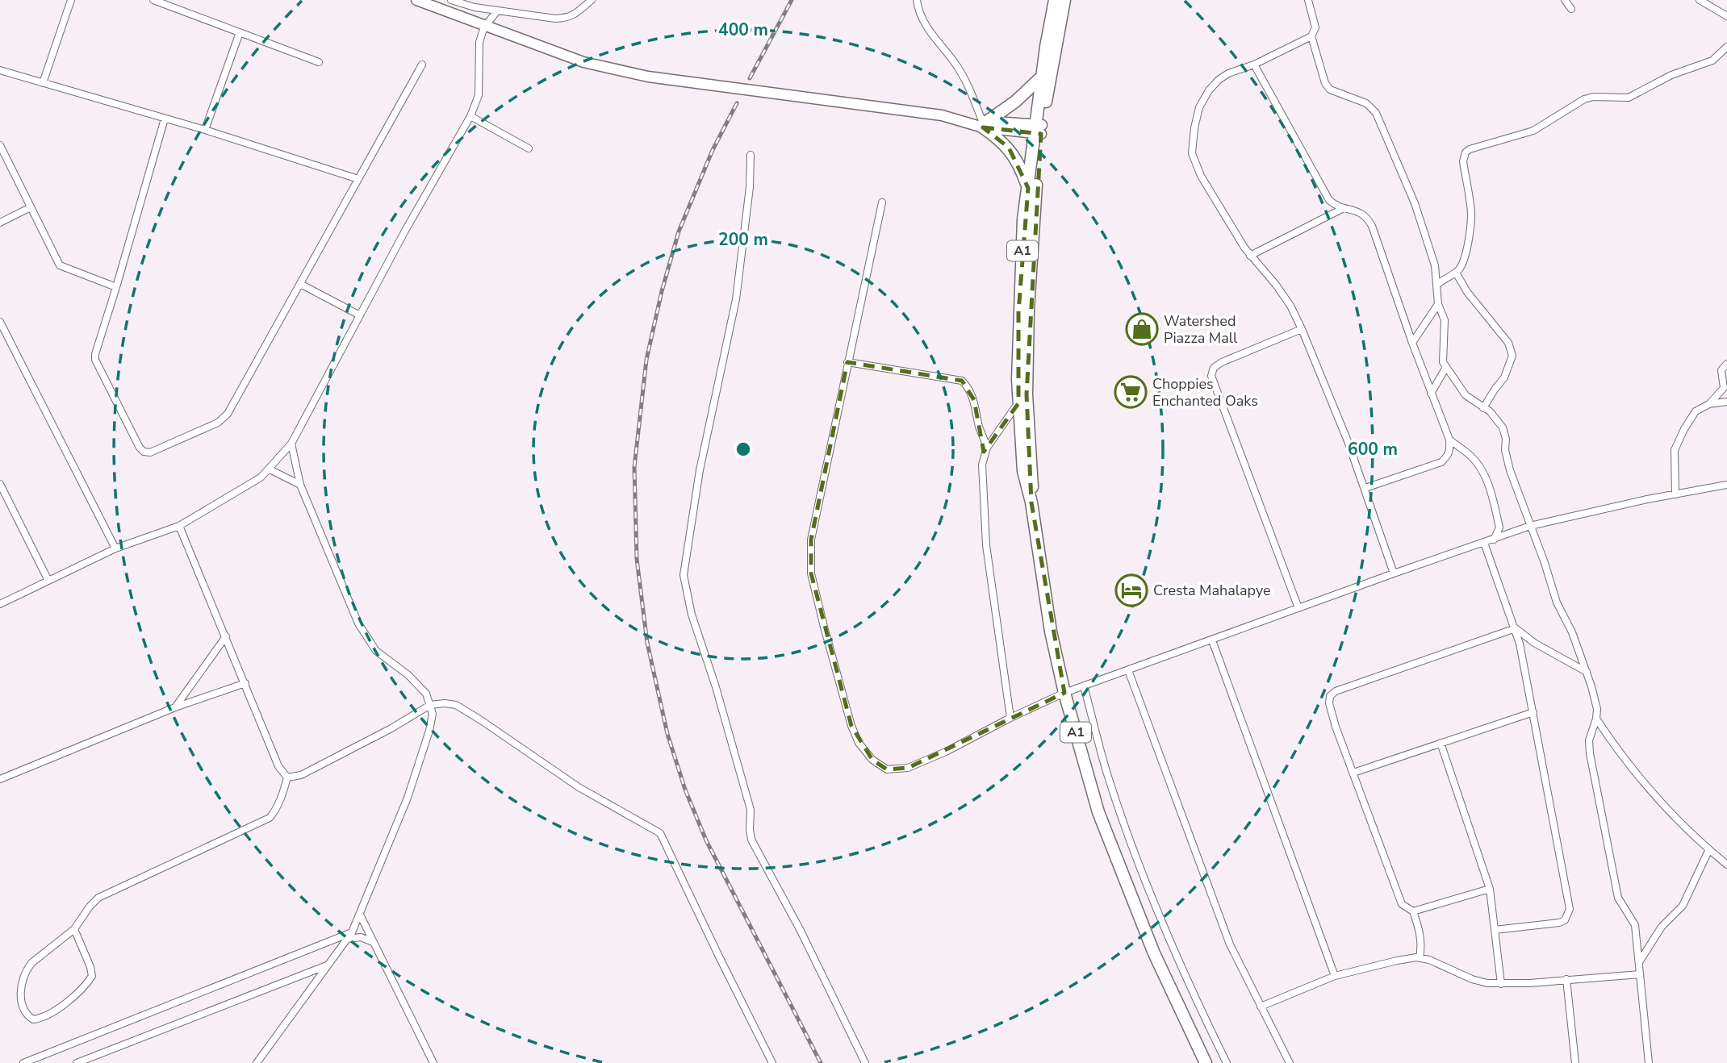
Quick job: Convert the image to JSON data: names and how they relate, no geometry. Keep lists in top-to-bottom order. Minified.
{"streets":{"highway":["A1"]},"places":{"shop":["Watershed Piazza Mall"],"supermarket":["Choppies Enchanted Oaks"],"hotel":["Cresta Mahalapye"]},"rings":["400 m","200 m","600 m"]}
